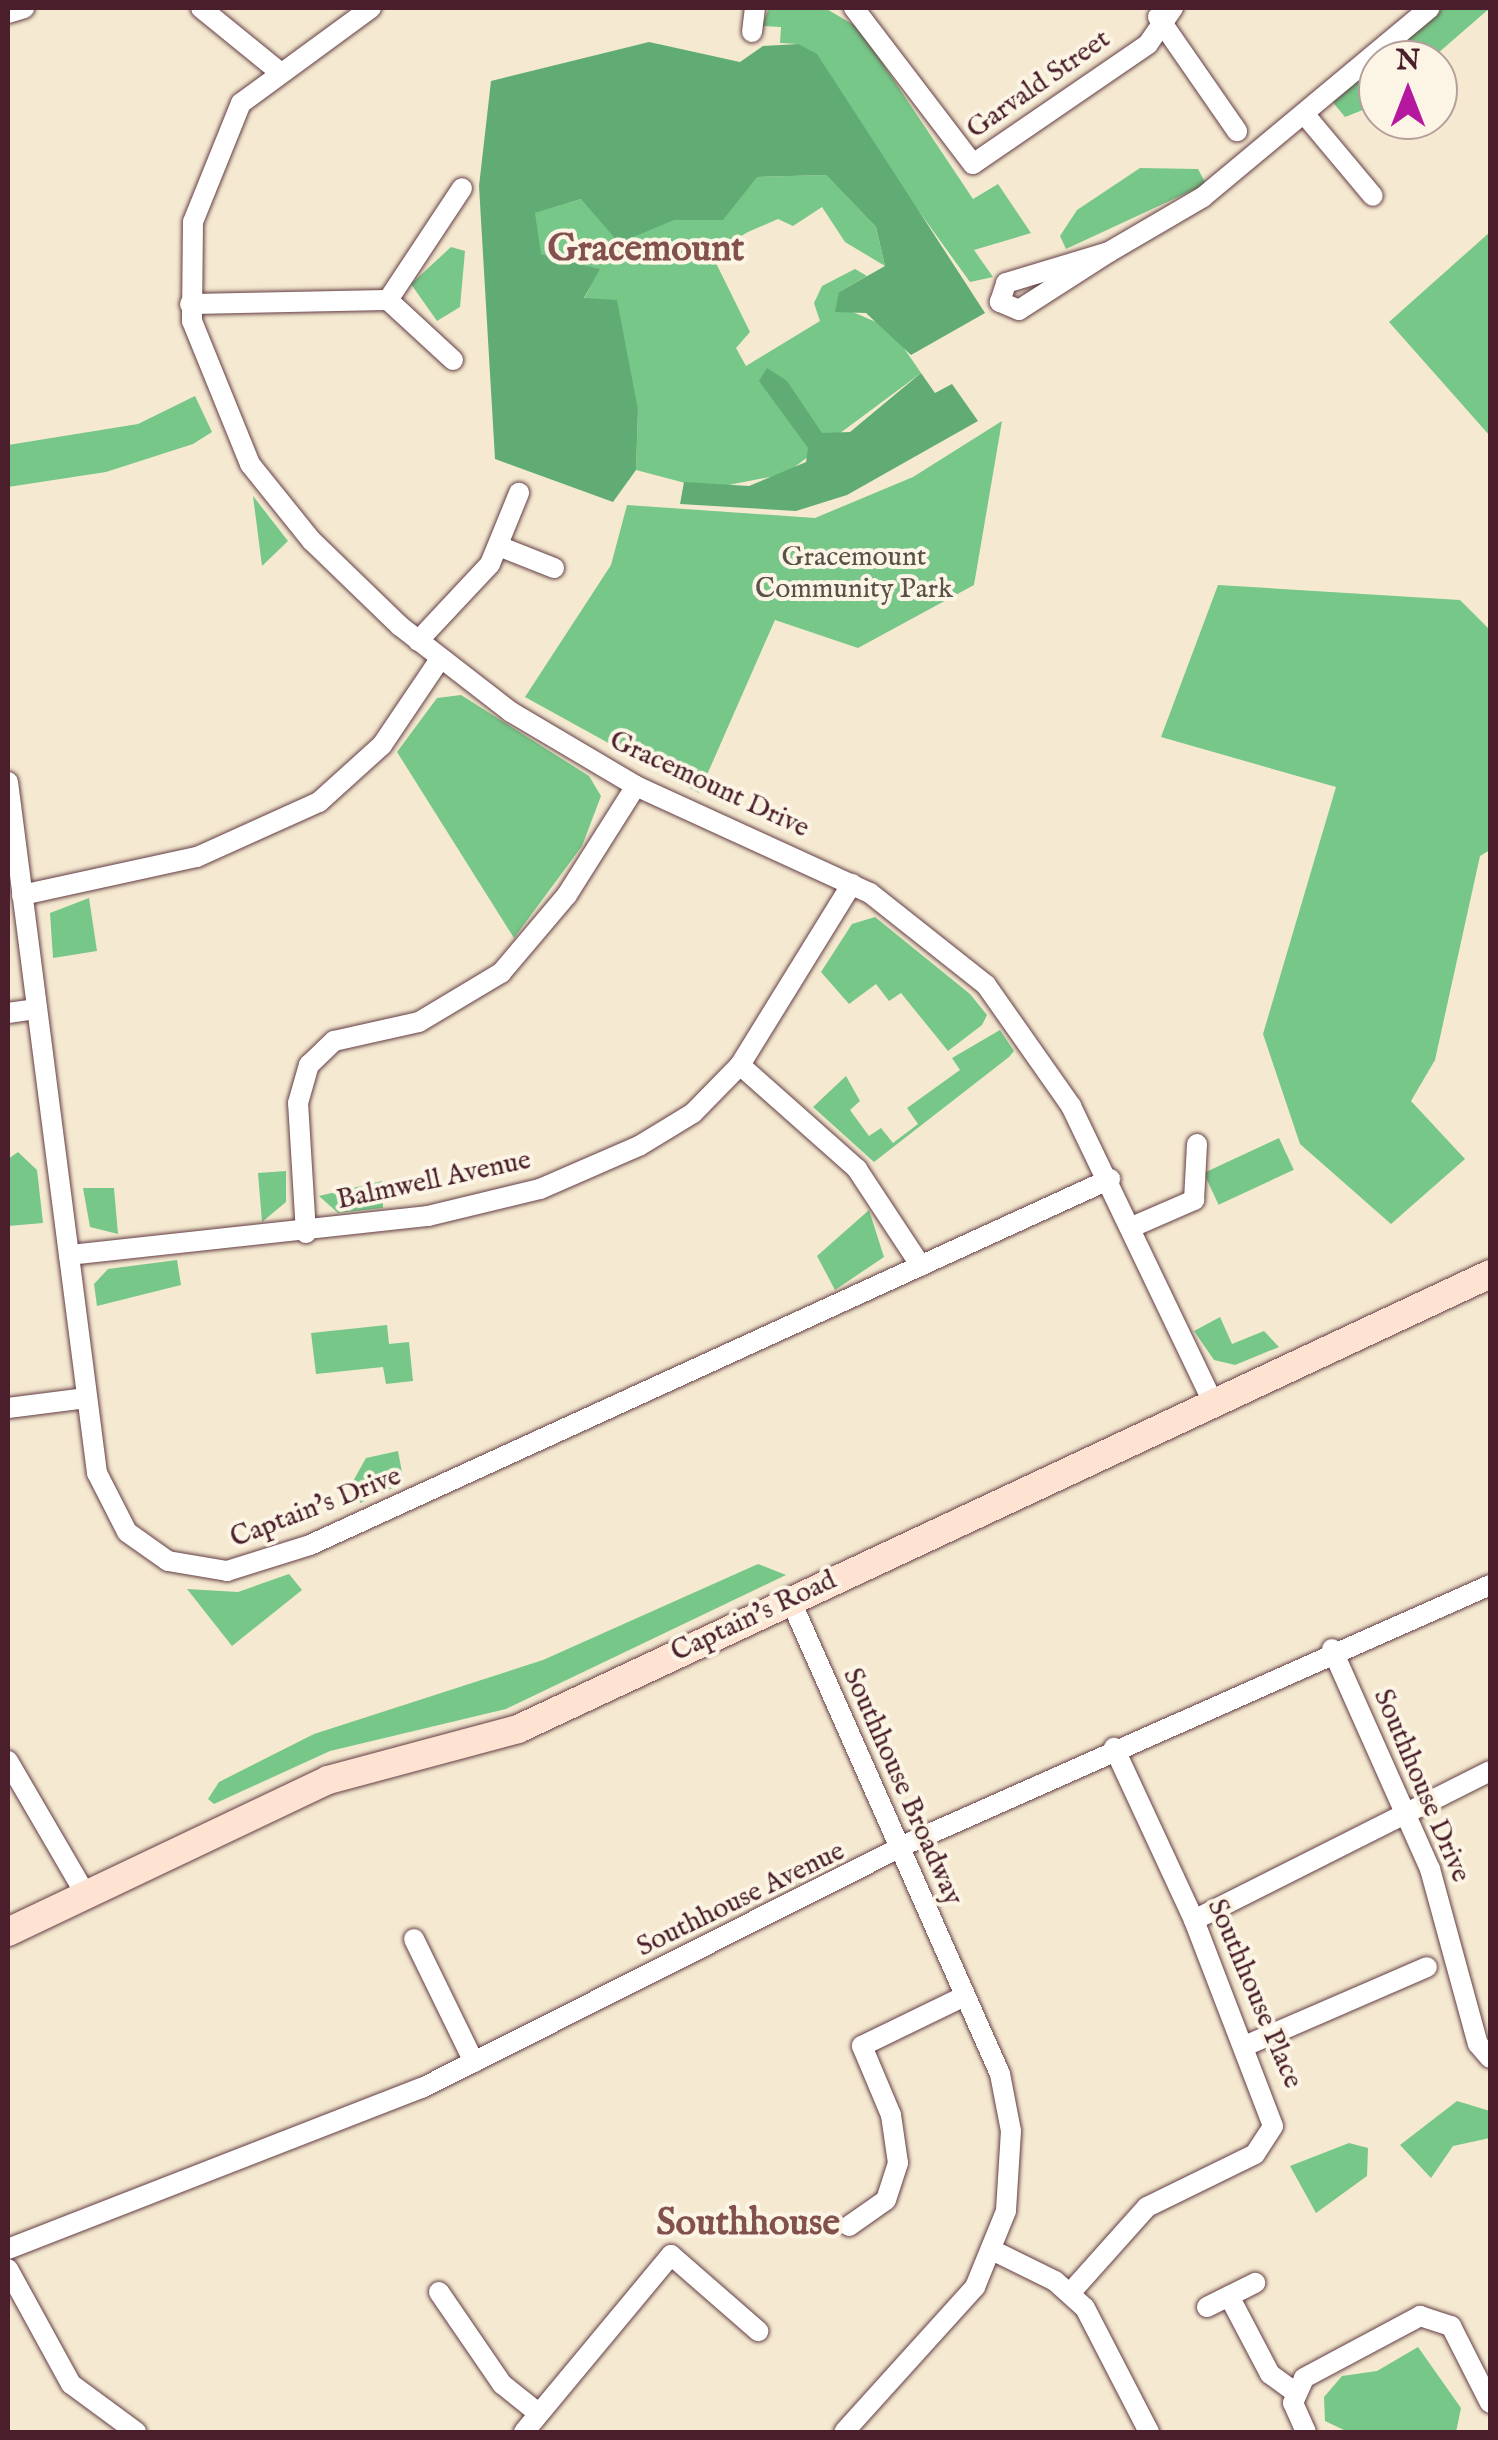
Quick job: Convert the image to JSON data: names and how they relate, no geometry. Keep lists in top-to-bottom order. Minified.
{"streets":{"main road":["Captain's Road"],"street":["Garvald Street","Gracemount Drive","Balmwell Avenue","Captain's Drive","Southhouse Drive","Southhouse Broadway","Southhouse Avenue","Southhouse Place"]},"crossings":[["Gracemount Drive","Balmwell Avenue"],["Gracemount Drive","Captain's Drive"],["Gracemount Drive","Captain's Road"],["Balmwell Avenue","Captain's Drive"],["Captain's Road","Southhouse Broadway"],["Southhouse Drive","Southhouse Avenue"],["Southhouse Broadway","Southhouse Avenue"],["Southhouse Avenue","Southhouse Place"]],"districts":["Gracemount","Southhouse"],"parks":["Gracemount Community Park"],"north":"top"}
